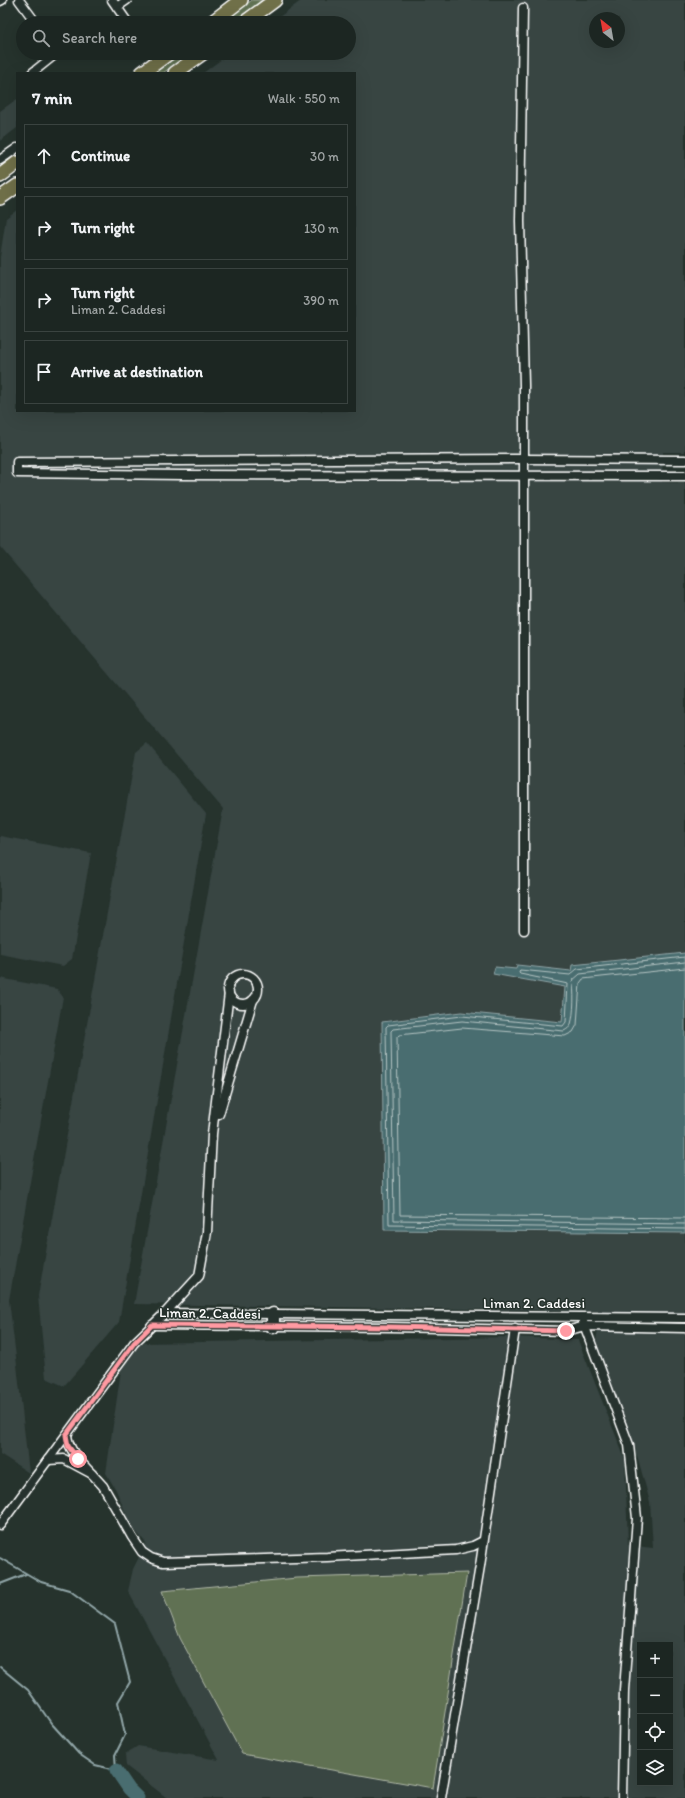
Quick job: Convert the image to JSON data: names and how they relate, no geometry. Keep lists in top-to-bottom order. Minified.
{"streets":{"street":["Liman 2. Caddesi"]},"north":"top left","page":{"search":"Search here","heading":["7 min","Walk · 550 m"],"list":[["Continue","30 m"],["Turn right","130 m"],["Turn right","Liman 2. Caddesi","390 m"],"Arrive at destination"],"map_buttons":["+","−"]}}
